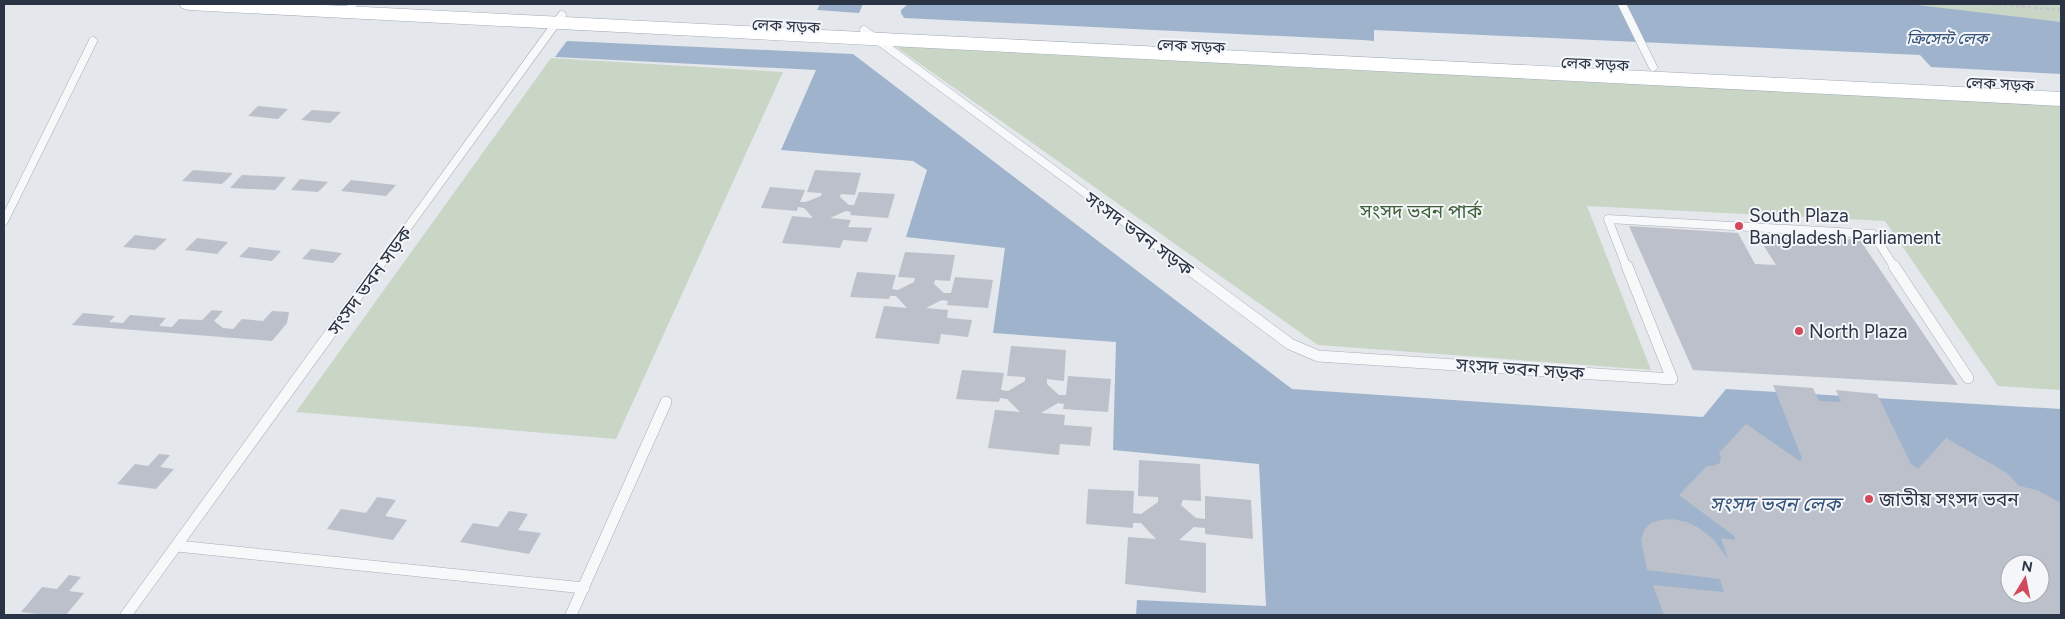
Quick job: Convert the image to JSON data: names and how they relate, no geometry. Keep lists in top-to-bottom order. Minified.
{"streets":{"main road":["লেক সড়ক"],"lane":["সংসদ ভবন সড়ক"]},"crossings":[["লেক সড়ক","সংসদ ভবন সড়ক"]],"water":["ক্রিসেন্ট লেক","সংসদ ভবন লেক"],"parks":["সংসদ ভবন পার্ক"],"places":["South Plaza Bangladesh Parliament","North Plaza","জাতীয় সংসদ ভবন"],"north":"top"}
